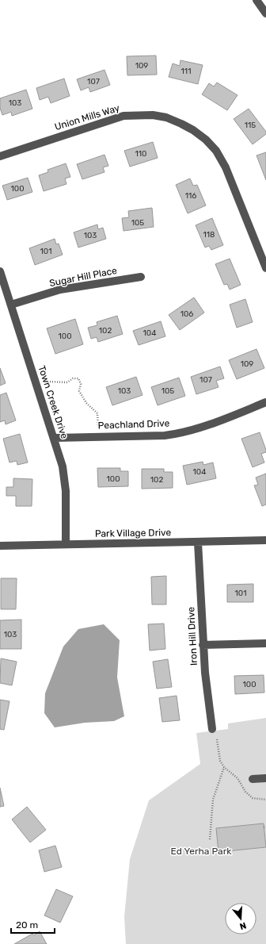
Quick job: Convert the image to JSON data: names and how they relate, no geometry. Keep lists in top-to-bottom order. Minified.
{"streets":{"street":["Union Mills Way","Sugar Hill Place","Town Creek Drive","Peachland Drive","Park Village Drive","Iron Hill Drive"]},"crossings":[["Sugar Hill Place","Town Creek Drive"],["Town Creek Drive","Peachland Drive"],["Town Creek Drive","Park Village Drive"],["Park Village Drive","Iron Hill Drive"]],"parks":["Ed Yerha Park"],"house_numbers":["109","111","107","103","115","110","100","116","105","118","103","101","106","102","104","100","109","107","103","105","104","100","102","101","103","100"],"scale_bar":"20 m","north":"bottom"}
